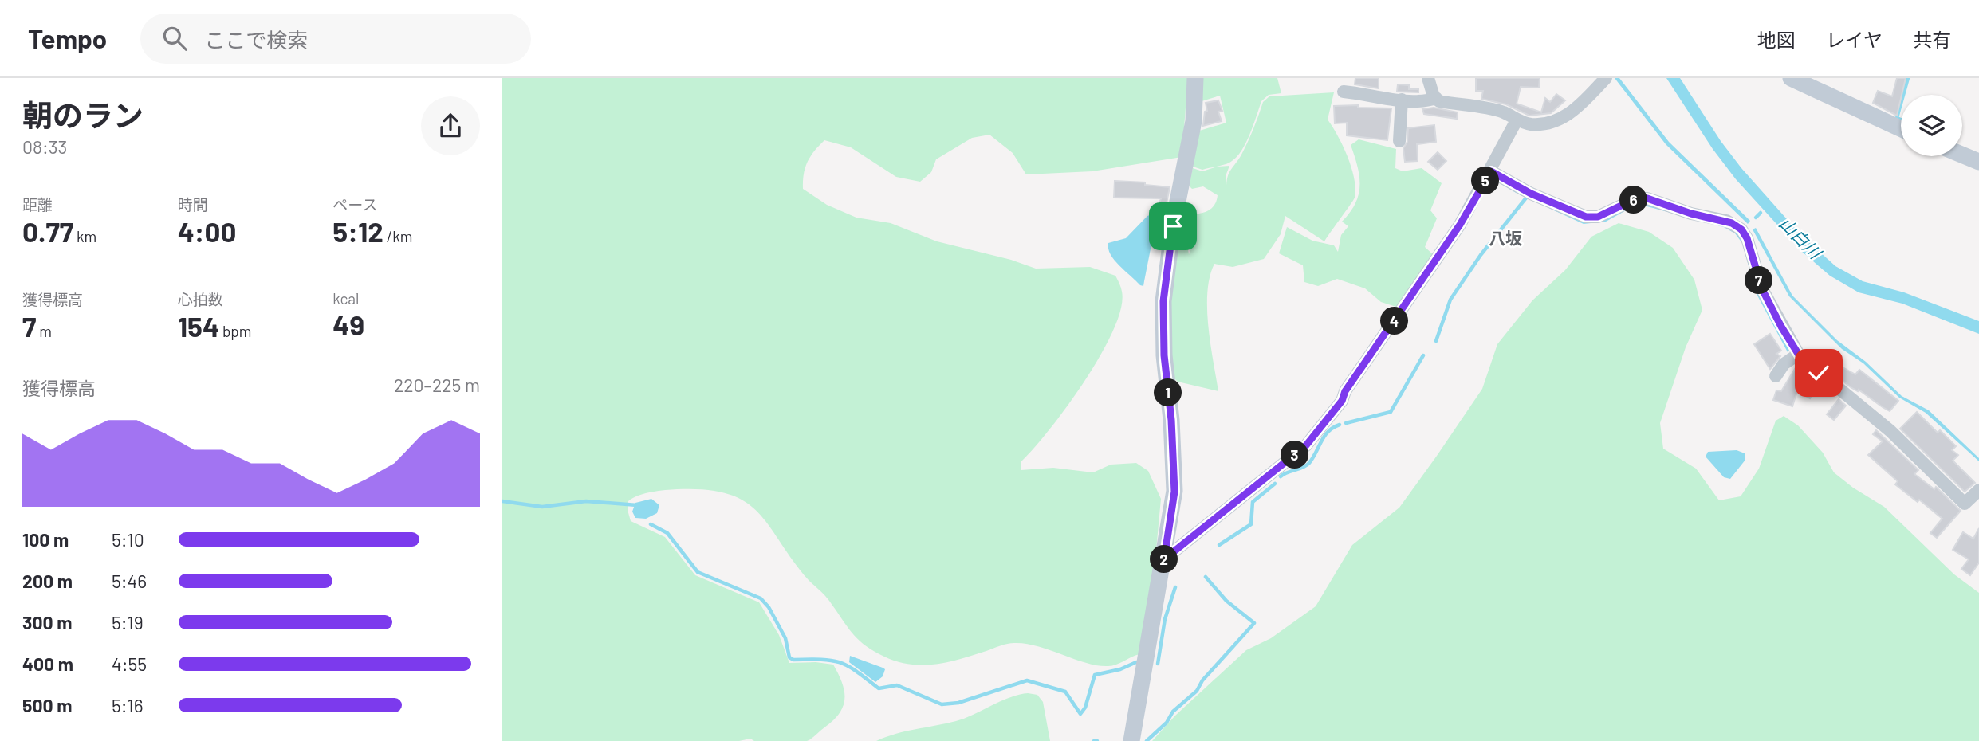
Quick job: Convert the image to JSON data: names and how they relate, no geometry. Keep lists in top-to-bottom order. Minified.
{"districts":["八坂"],"water":["山白川"],"page":{"header":"Tempo","search":"ここで検索","nav":["地図","レイヤ","共有"],"heading":["朝のラン","08:33"],"pins":["5","6","7","4","1","3","2"],"stats":[["距離","0.77 km"],["時間","4:00"],["ペース","5:12 /km"],["獲得標高","7 m"],["心拍数","154 bpm"],["kcal","49"]],"chart":["獲得標高","220–225 m"],"list":[{"name":"100 m","note":"5:10"},{"name":"200 m","note":"5:46"},{"name":"300 m","note":"5:19"},{"name":"400 m","note":"4:55"},{"name":"500 m","note":"5:16"}]}}
